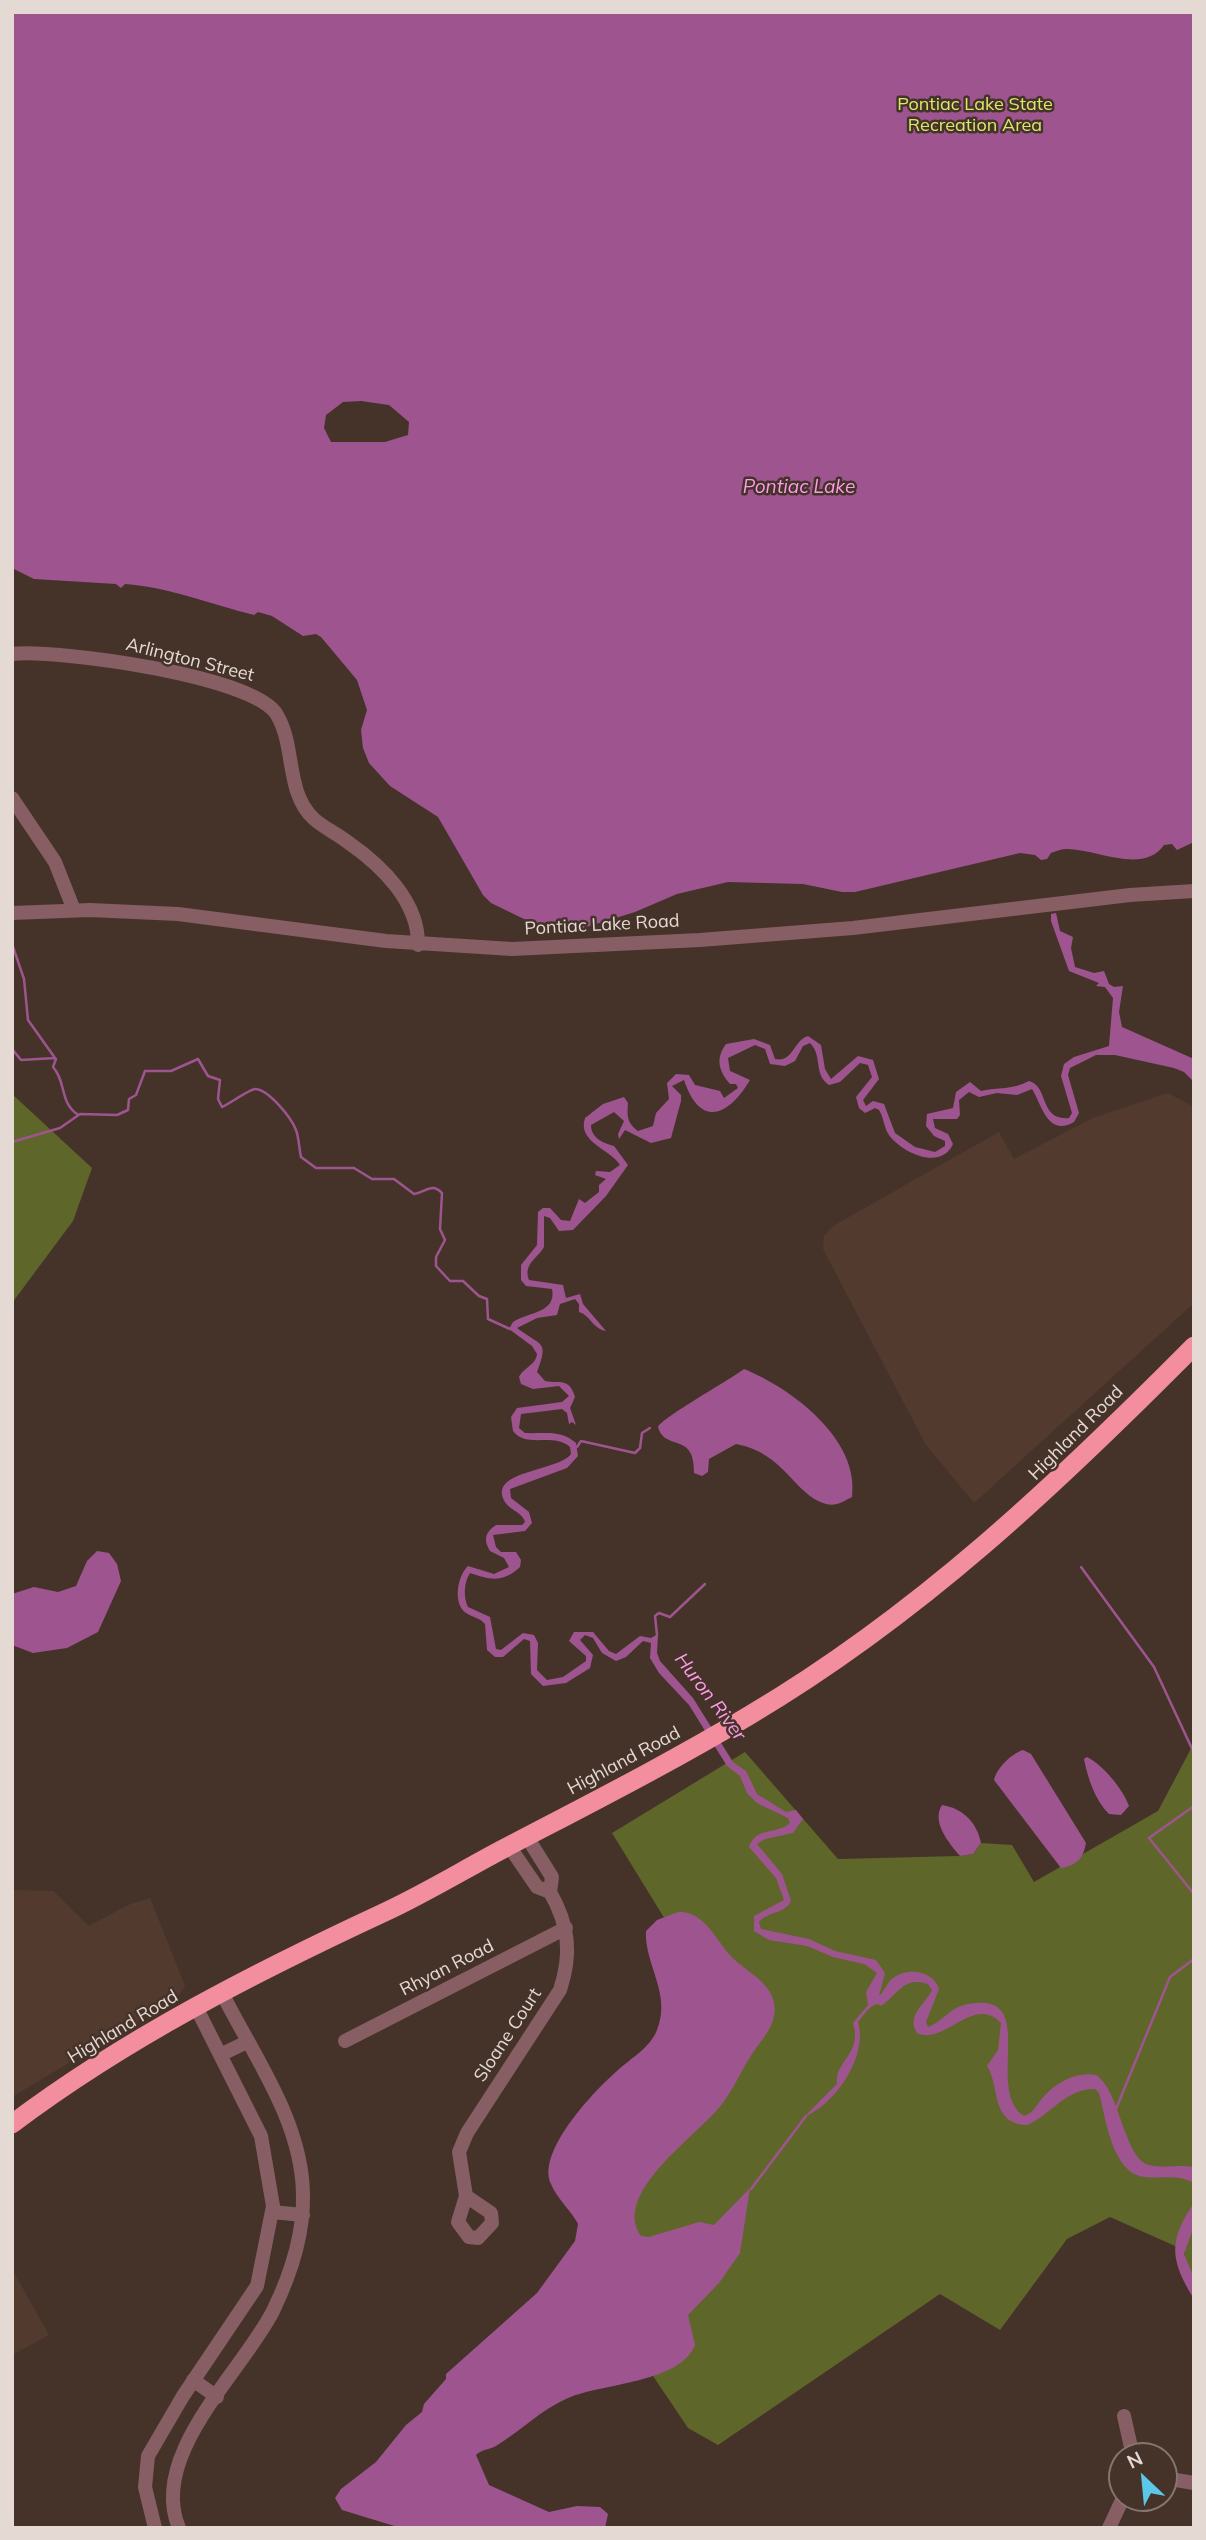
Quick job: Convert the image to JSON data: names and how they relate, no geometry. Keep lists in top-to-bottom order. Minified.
{"streets":{"highway":["Highland Road"],"street":["Arlington Street","Pontiac Lake Road","Rhyan Road","Sloane Court"]},"crossings":[["Arlington Street","Pontiac Lake Road"],["Highland Road","Sloane Court"],["Rhyan Road","Sloane Court"]],"water":["Pontiac Lake","Huron River"],"parks":["Pontiac Lake State Recreation Area"],"north":"top left"}
